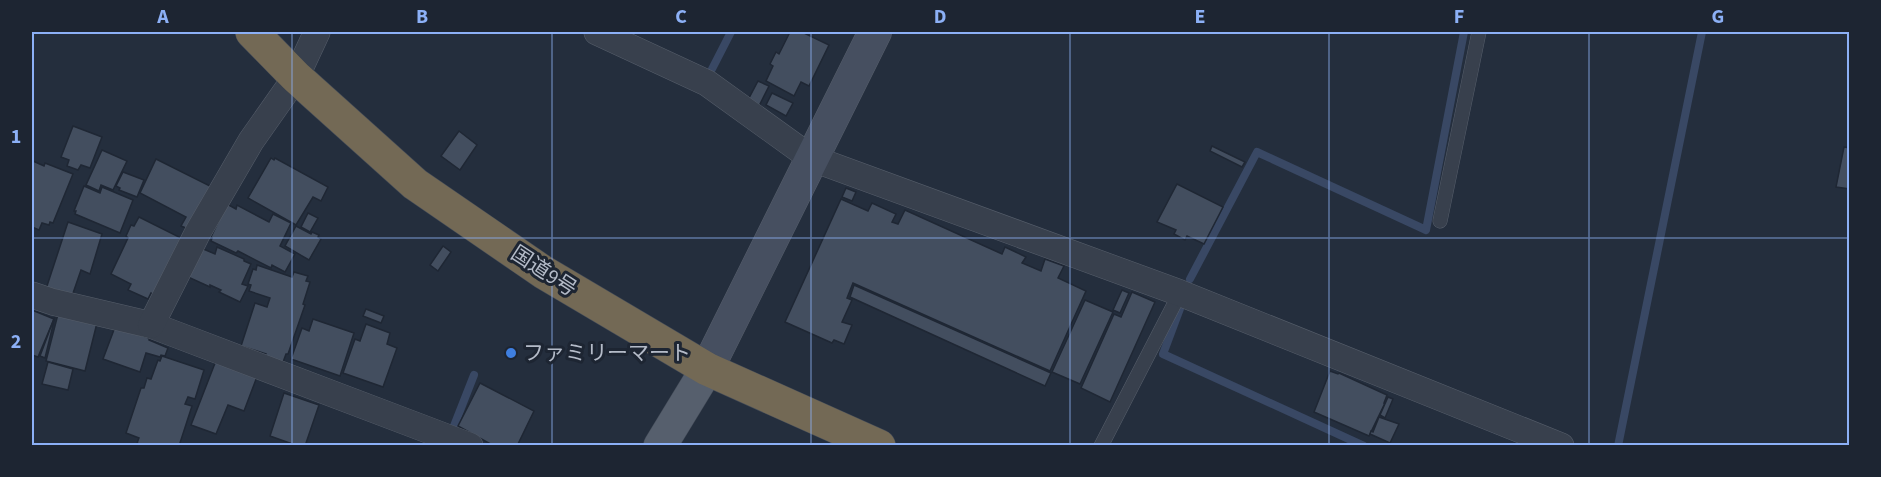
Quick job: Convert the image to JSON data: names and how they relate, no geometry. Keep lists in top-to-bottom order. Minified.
{"streets":{"highway":["国道9号"]},"places":["ファミリーマート"],"grid":{"columns":["A","B","C","D","E","F","G"],"rows":["1","2"]}}
